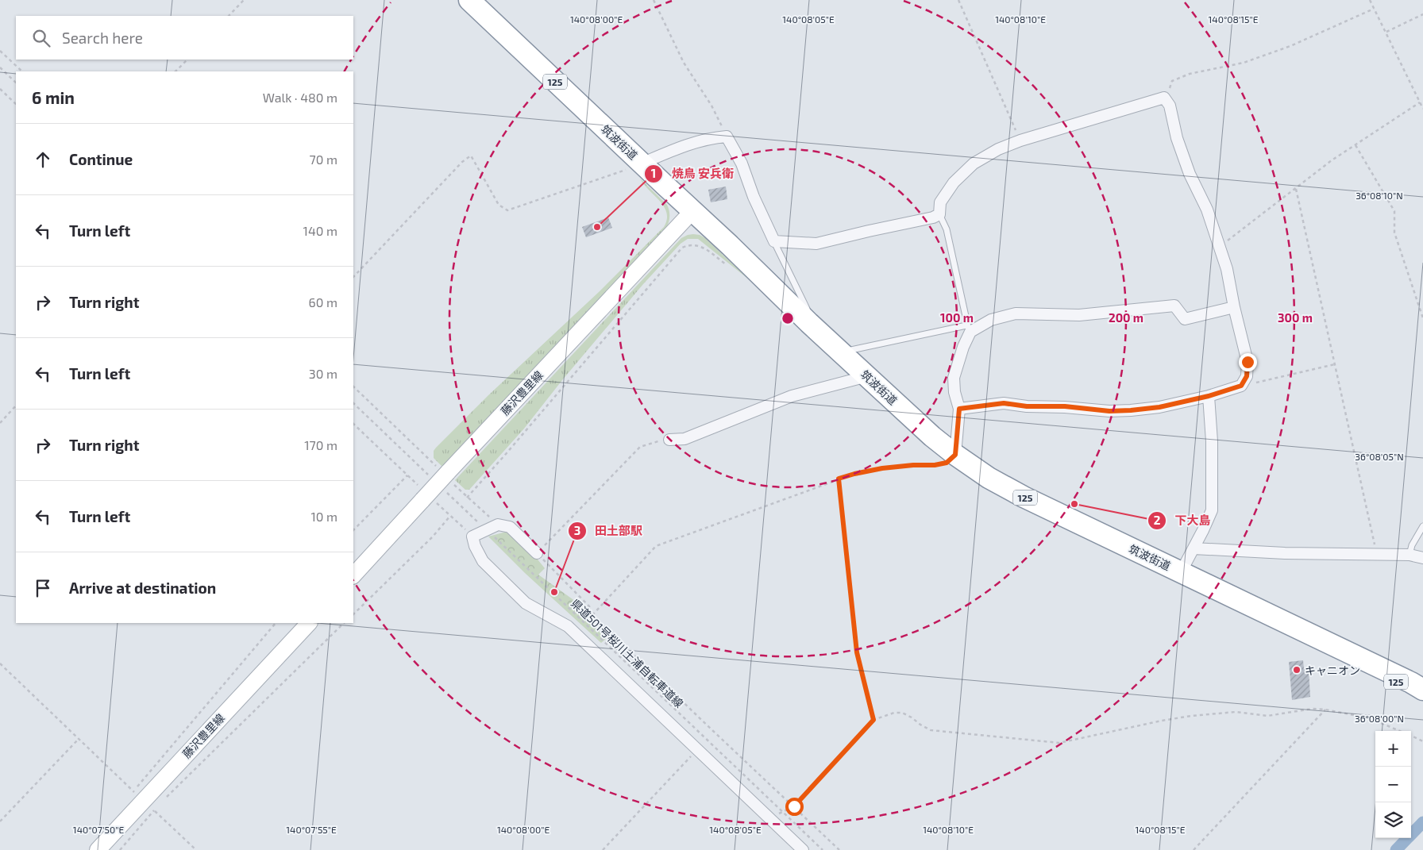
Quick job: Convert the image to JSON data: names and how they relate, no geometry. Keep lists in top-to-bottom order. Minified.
{"streets":{"highway":["125","筑波街道"],"main road":["藤沢豊里線"],"path":["県道501号桜川土浦自転車道線"]},"crossings":[["筑波街道","藤沢豊里線"]],"places":["焼鳥 安兵衛","下大島","田土部駅","キャニオン"],"page":{"search":"Search here","heading":["6 min","Walk · 480 m"],"list":[["Continue","70 m"],["Turn left","140 m"],["Turn right","60 m"],["Turn left","30 m"],["Turn right","170 m"],["Turn left","10 m"],"Arrive at destination"],"map_buttons":["+","−"]},"coordinates":["140°08'00\"E","140°08'05\"E","140°08'10\"E","140°08'15\"E","36°08'10\"N","36°08'05\"N","36°08'00\"N","140°07'50\"E","140°07'55\"E"],"rings":["100 m","200 m","300 m"]}
